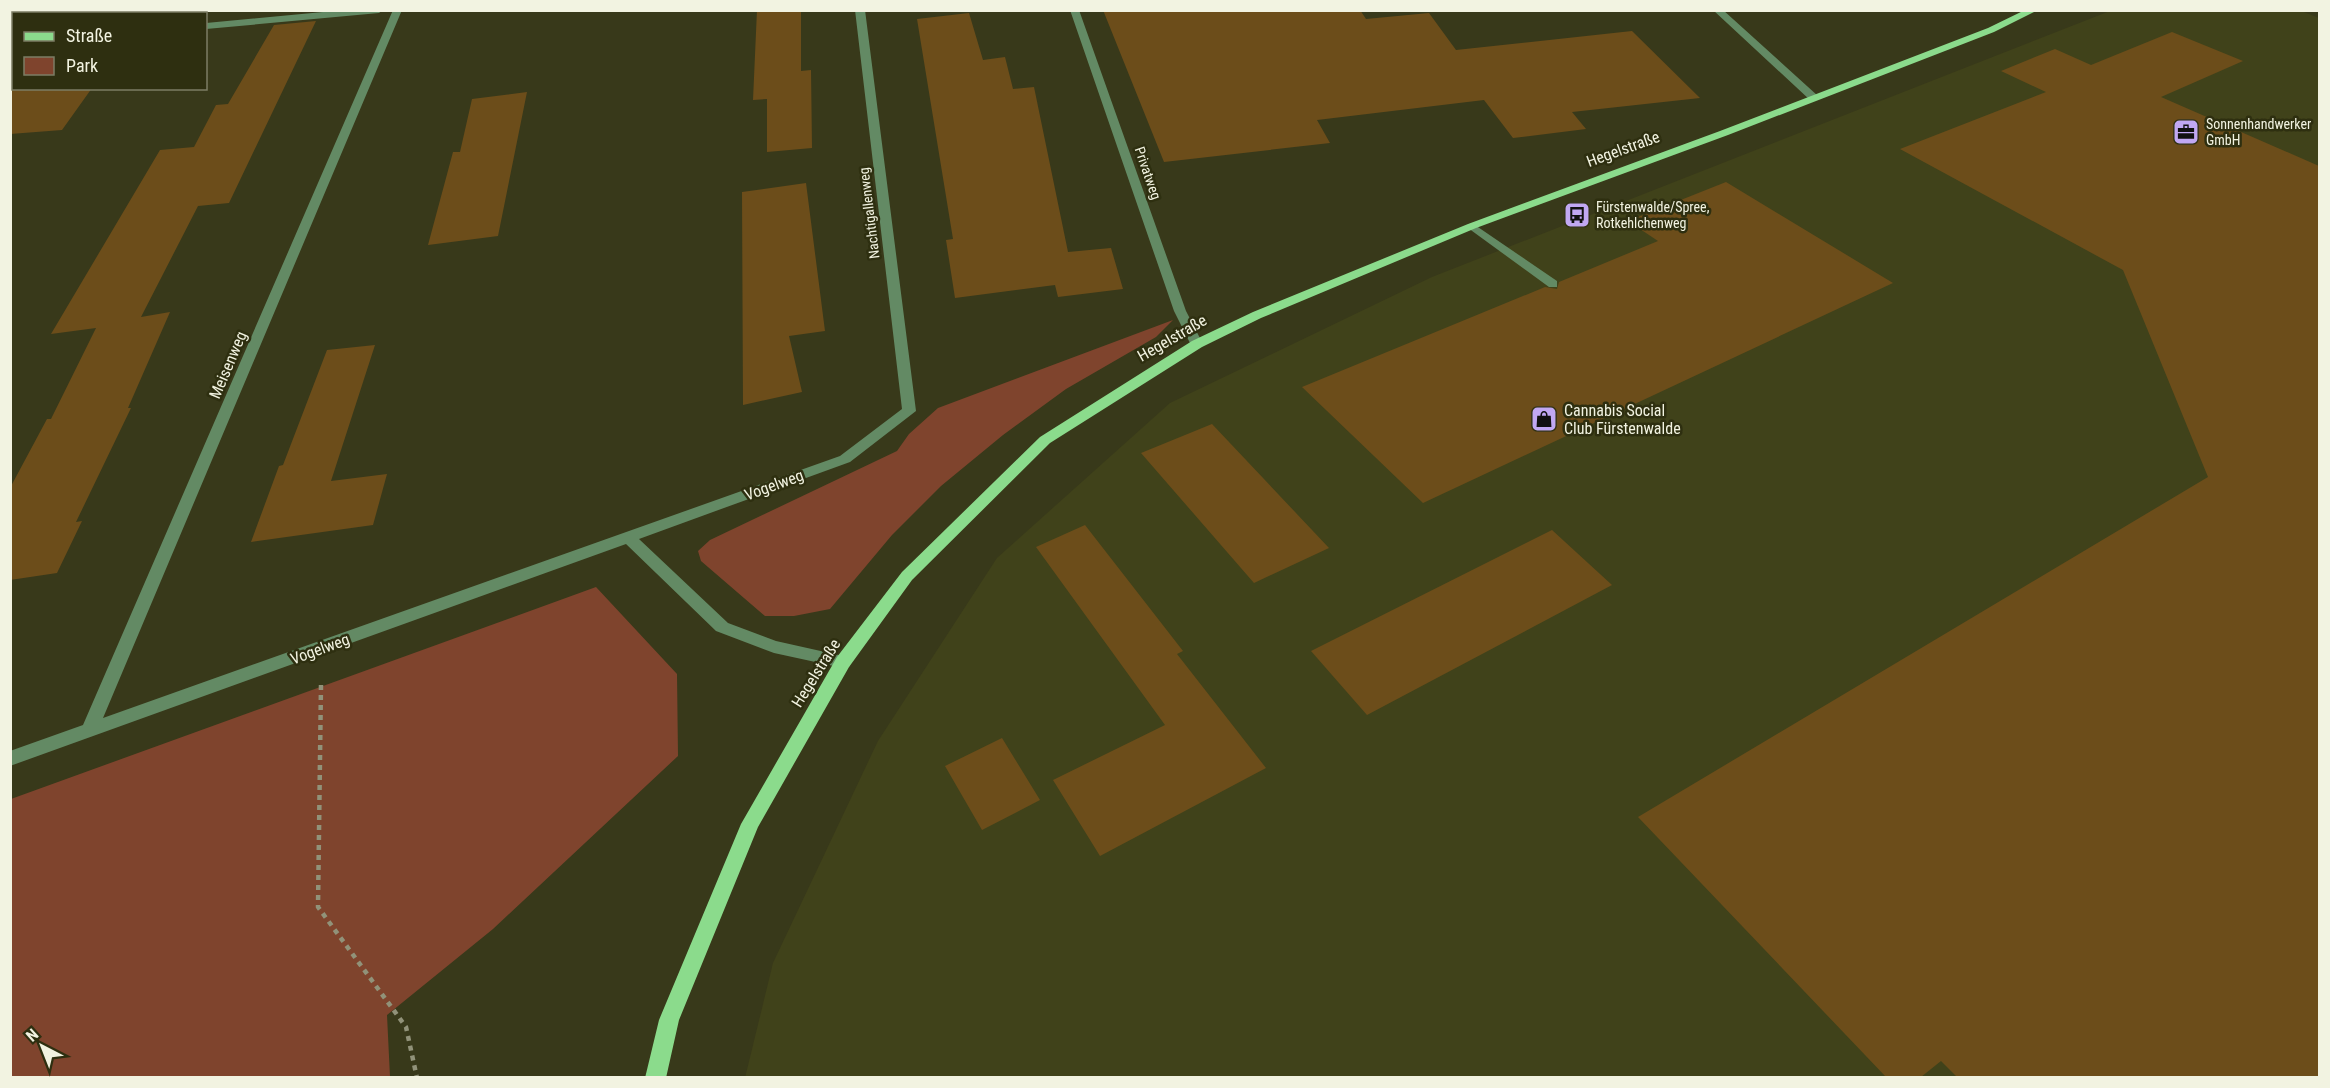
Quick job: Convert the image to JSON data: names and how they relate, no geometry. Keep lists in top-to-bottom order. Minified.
{"streets":{"main road":["Hegelstraße"],"street":["Privatweg","Nachtigallenweg","Meisenweg","Vogelweg"]},"crossings":[["Hegelstraße","Privatweg"],["Nachtigallenweg","Vogelweg"],["Meisenweg","Vogelweg"]],"places":{"office":["Sonnenhandwerker GmbH"],"bus stop":["Fürstenwalde/Spree, Rotkehlchenweg"],"shop":["Cannabis Social Club Fürstenwalde"]},"legend":["Straße","Park"],"north":"top left"}
